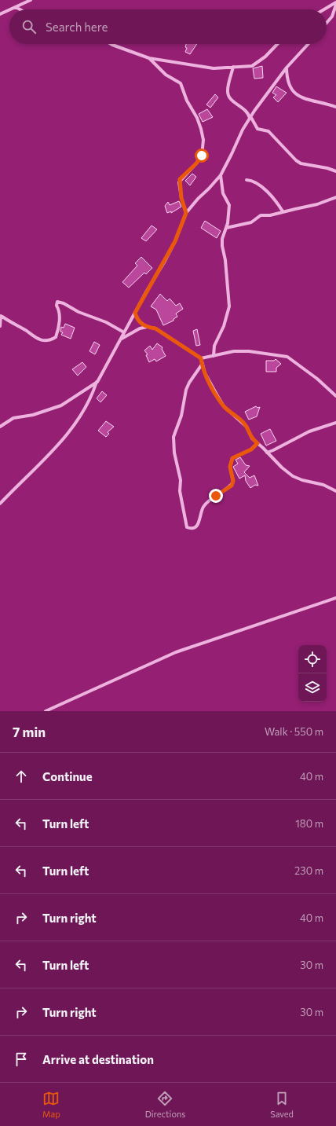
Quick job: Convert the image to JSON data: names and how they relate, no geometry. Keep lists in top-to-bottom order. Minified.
{"page":{"search":"Search here","heading":["7 min","Walk · 550 m"],"list":[["Continue","40 m"],["Turn left","180 m"],["Turn left","230 m"],["Turn right","40 m"],["Turn left","30 m"],["Turn right","30 m"],"Arrive at destination"],"nav":["Map","Directions","Saved"]}}
